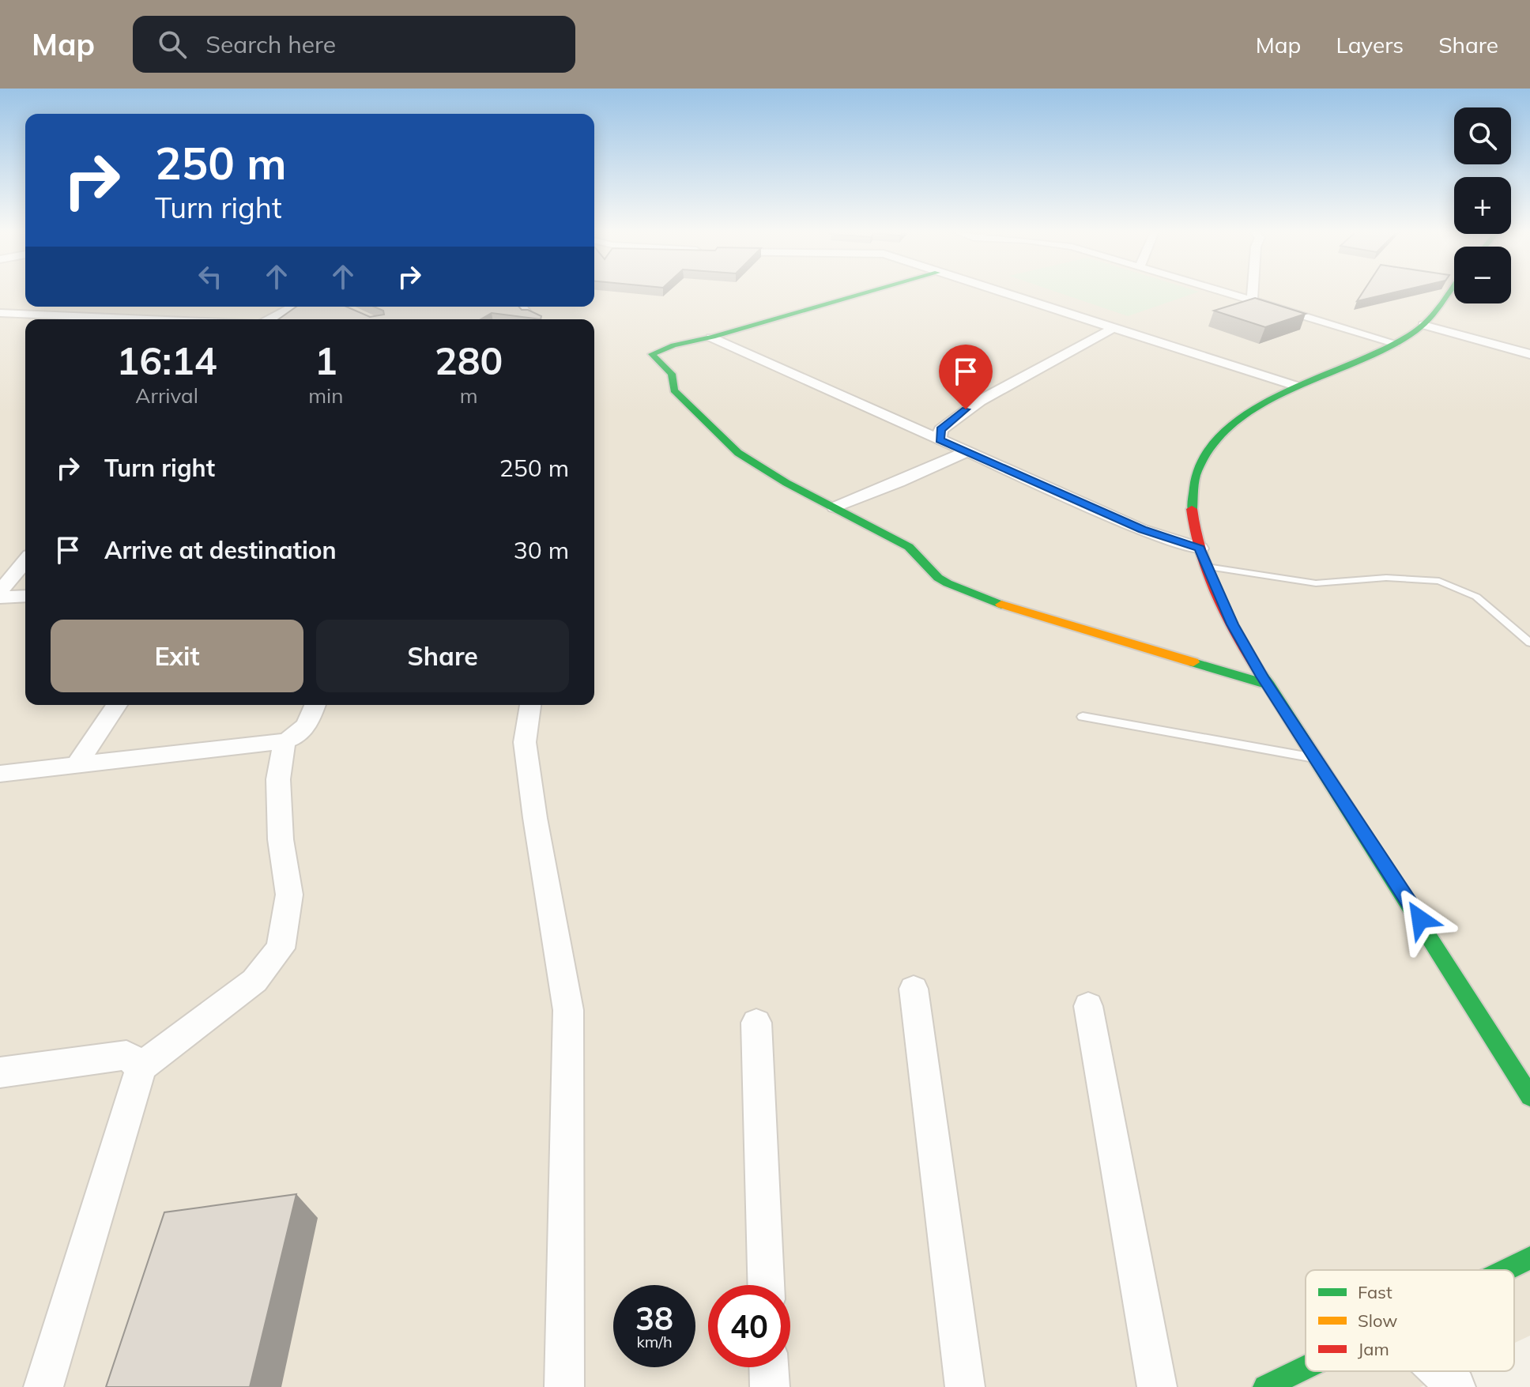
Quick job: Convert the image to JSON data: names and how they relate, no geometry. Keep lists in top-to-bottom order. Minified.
{"legend":["Fast","Slow","Jam"],"page":{"header":"Map","search":"Search here","nav":["Map","Layers","Share"],"map_buttons":["+","−"],"turn":["250 m","Turn right"],"eta":["16:14","Arrival","1","min","280","m"],"list":[{"name":"Turn right","value":"250 m"},{"name":"Arrive at destination","value":"30 m"}],"buttons":["Exit","Share"],"speed":"38 km/h","limit":"40"}}
